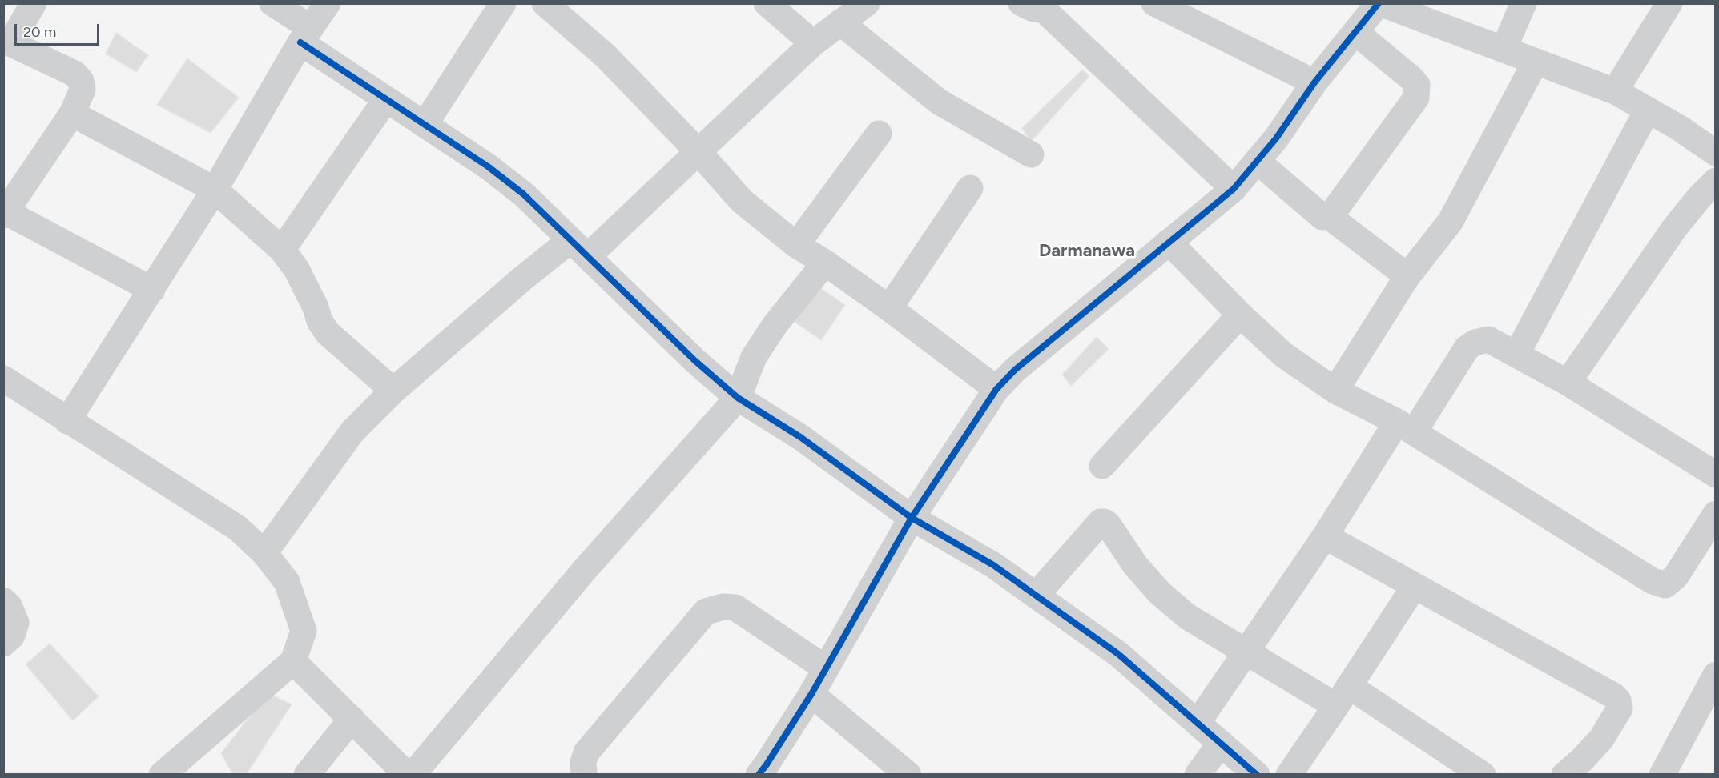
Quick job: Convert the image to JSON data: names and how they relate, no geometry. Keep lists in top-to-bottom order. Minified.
{"districts":["Darmanawa"],"scale_bar":"20 m"}
